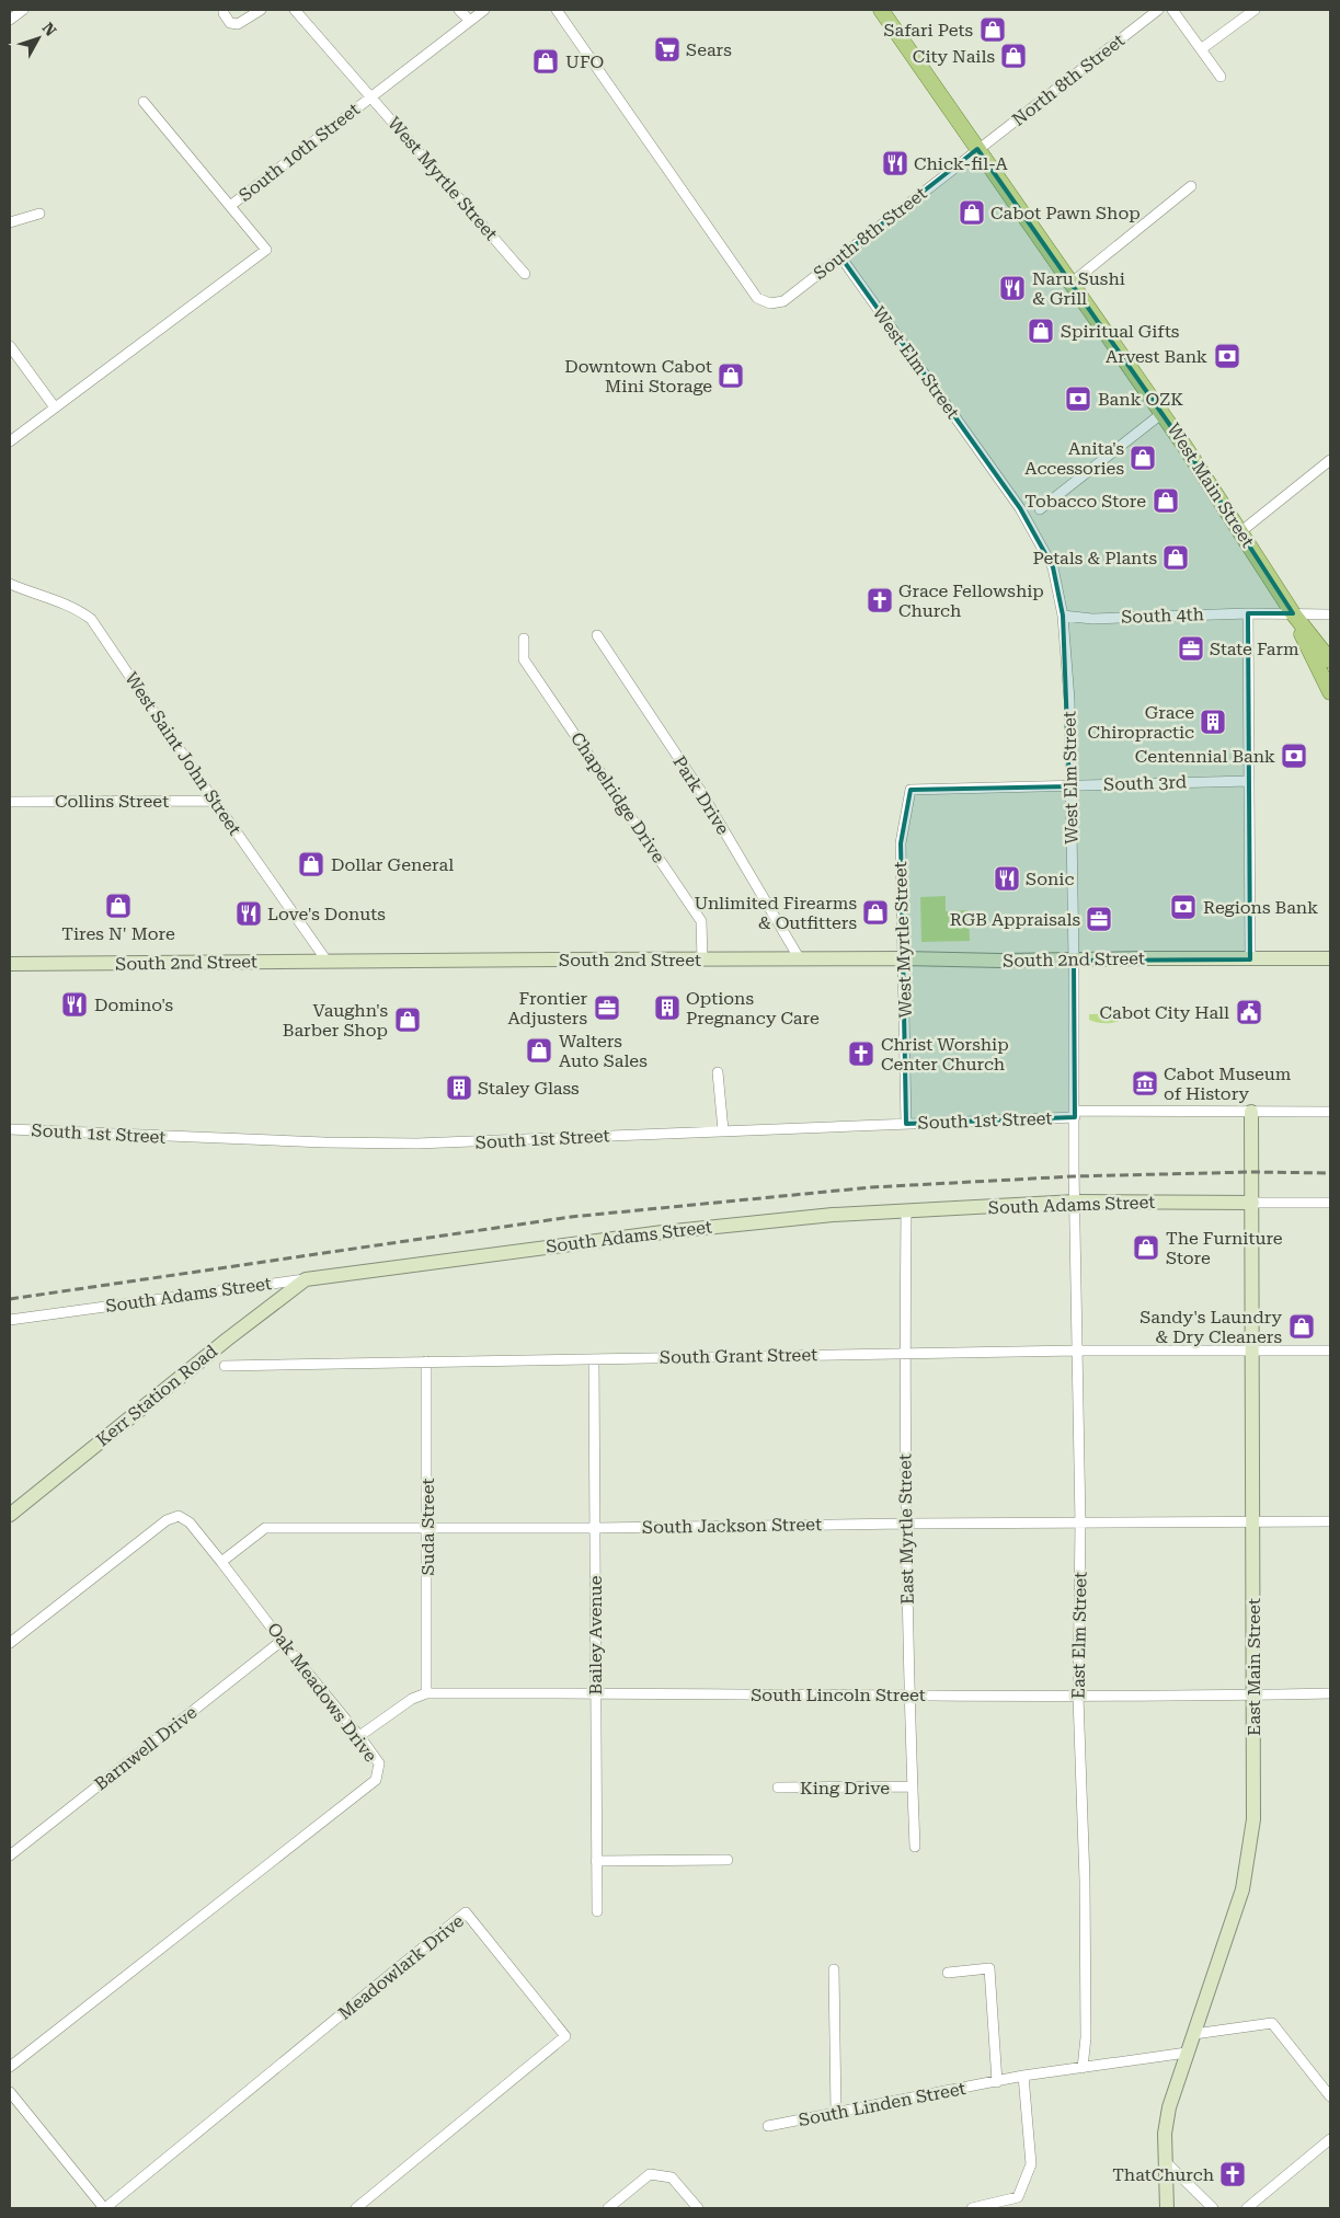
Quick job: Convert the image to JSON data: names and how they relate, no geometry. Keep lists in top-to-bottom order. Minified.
{"streets":{"main road":["West Main Street"],"street":["North 8th Street","South 10th Street","West Myrtle Street","South 8th Street","West Elm Street","South 4th","West Saint John Street","South 3rd","Park Drive","Chapelridge Drive","Collins Street","South 2nd Street","South 1st Street","South Adams Street","South Grant Street","Kerr Station Road","South Jackson Street","Suda Street","East Myrtle Street","Bailey Avenue","East Elm Street","East Main Street","Oak Meadows Drive","South Lincoln Street","Barnwell Drive","King Drive","Meadowlark Drive","South Linden Street"]},"crossings":[["North 8th Street","South 8th Street"],["North 8th Street","West Main Street"],["South 10th Street","West Myrtle Street"],["West Myrtle Street","South 3rd"],["West Myrtle Street","South 2nd Street"],["West Myrtle Street","South 1st Street"],["South 8th Street","West Elm Street"],["South 8th Street","West Main Street"],["West Elm Street","South 4th"],["West Elm Street","South 3rd"],["West Elm Street","South 2nd Street"],["West Elm Street","South 1st Street"],["West Elm Street","South Adams Street"],["West Elm Street","East Elm Street"],["West Main Street","South 4th"],["West Saint John Street","Collins Street"],["West Saint John Street","South 2nd Street"],["Park Drive","South 2nd Street"],["Chapelridge Drive","South 2nd Street"],["South 1st Street","East Main Street"],["South Adams Street","Kerr Station Road"],["South Adams Street","East Myrtle Street"],["South Adams Street","East Elm Street"],["South Adams Street","East Main Street"],["South Grant Street","Suda Street"],["South Grant Street","East Myrtle Street"],["South Grant Street","Bailey Avenue"],["South Grant Street","East Elm Street"],["South Grant Street","East Main Street"],["South Jackson Street","Suda Street"],["South Jackson Street","East Myrtle Street"],["South Jackson Street","Bailey Avenue"],["South Jackson Street","East Elm Street"],["South Jackson Street","East Main Street"],["South Jackson Street","Oak Meadows Drive"],["Suda Street","South Lincoln Street"],["East Myrtle Street","South Lincoln Street"],["East Myrtle Street","King Drive"],["Bailey Avenue","South Lincoln Street"],["East Elm Street","South Lincoln Street"],["East Elm Street","South Linden Street"],["East Main Street","South Lincoln Street"],["East Main Street","South Linden Street"],["Oak Meadows Drive","South Lincoln Street"],["Oak Meadows Drive","Barnwell Drive"]],"places":{"shop":["Safari Pets","City Nails","UFO","Cabot Pawn Shop","Spiritual Gifts","Downtown Cabot Mini Storage","Anita's Accessories","Tobacco Store","Petals & Plants","Dollar General","Tires N' More","Unlimited Firearms & Outfitters","Vaughn's Barber Shop","Walters Auto Sales","The Furniture Store","Sandy's Laundry & Dry Cleaners"],"supermarket":["Sears"],"restaurant":["Chick-fil-A","Naru Sushi & Grill","Sonic","Love's Donuts","Domino's"],"bank":["Arvest Bank","Bank OZK","Centennial Bank","Regions Bank"],"church":["Grace Fellowship Church","Christ Worship Center Church","ThatChurch"],"office":["State Farm","RGB Appraisals","Frontier Adjusters"],"building":["Grace Chiropractic","Options Pregnancy Care","Staley Glass"],"public building":["Cabot City Hall"],"museum":["Cabot Museum of History"]},"north":"top right"}
